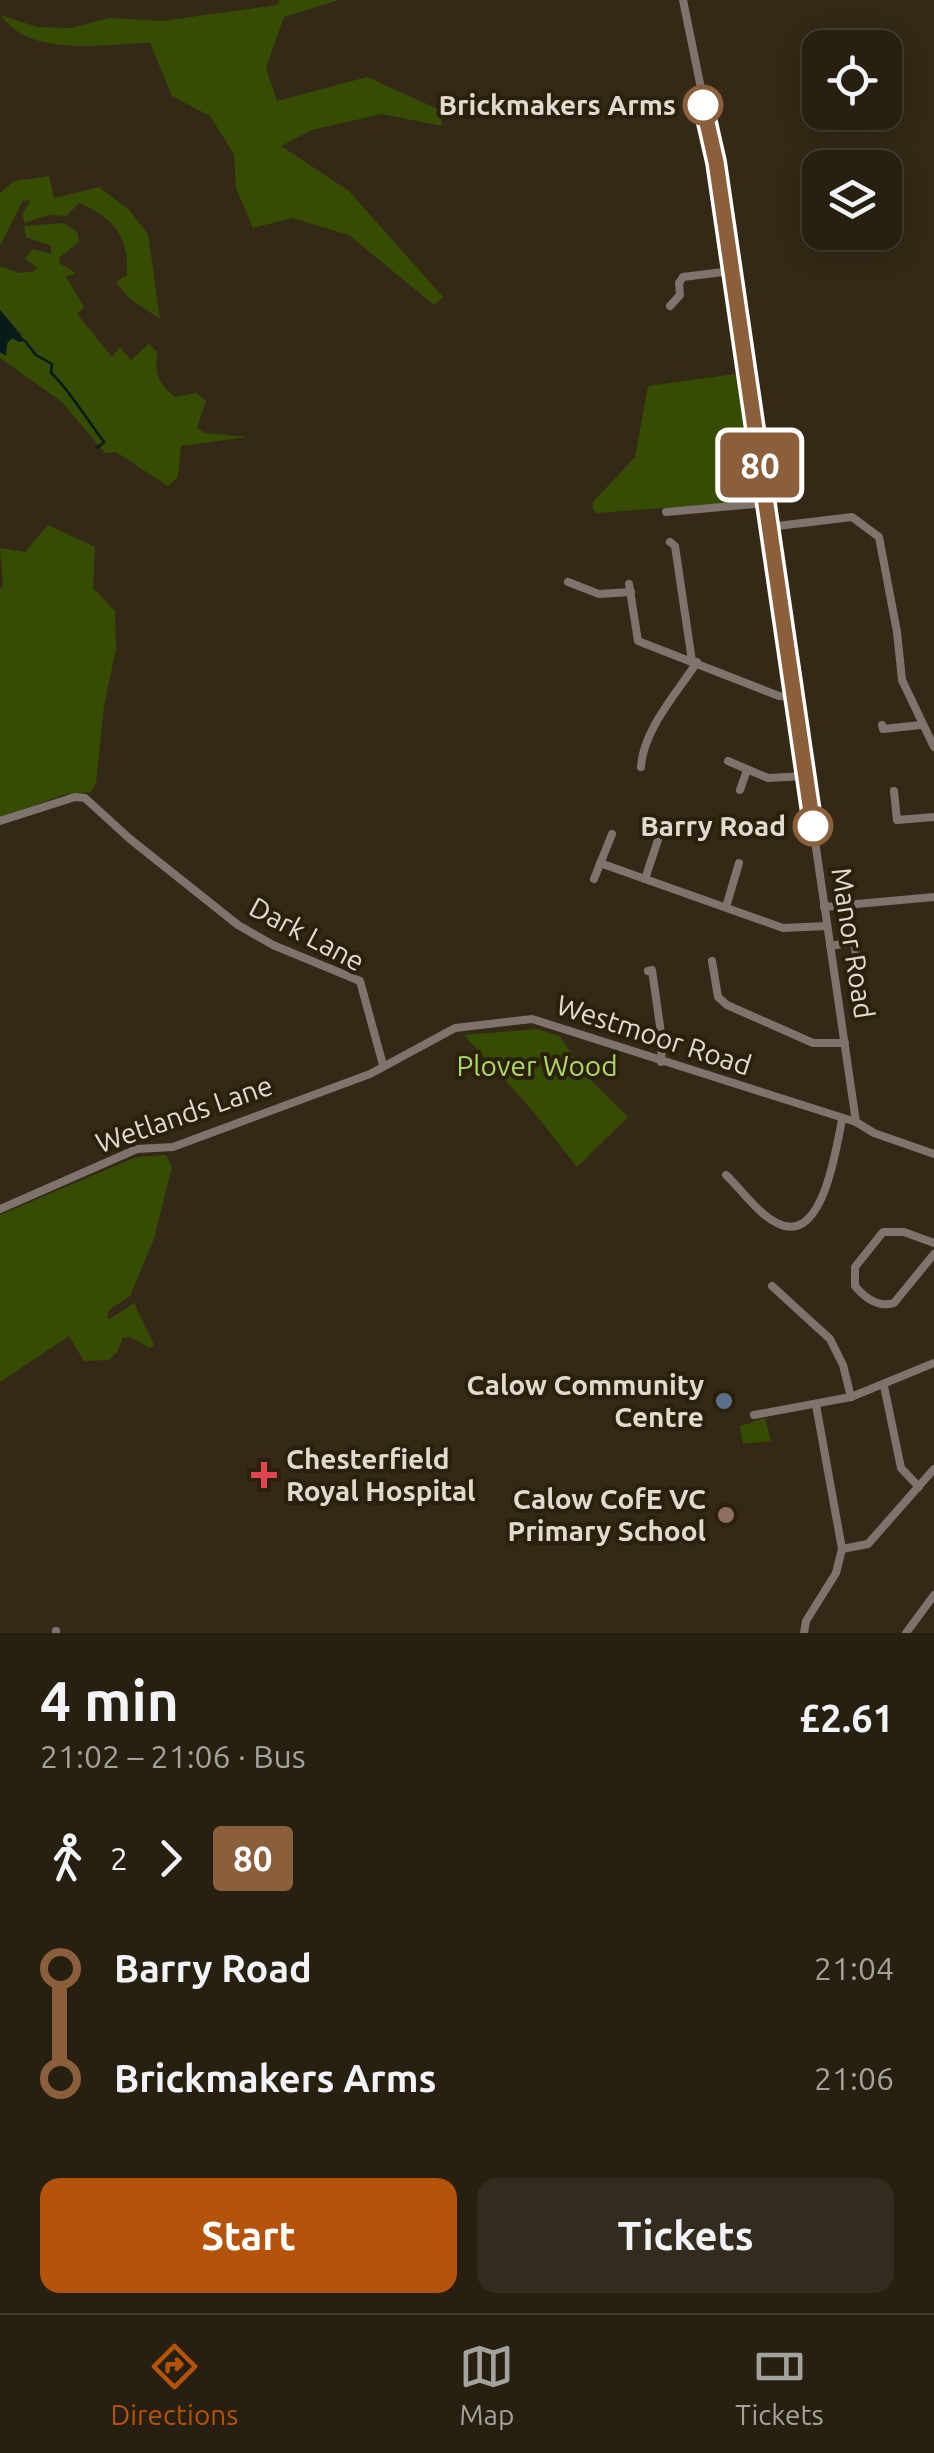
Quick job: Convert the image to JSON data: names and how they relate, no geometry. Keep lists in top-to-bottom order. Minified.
{"streets":{"street":["Dark Lane","Manor Road","Westmoor Road","Wetlands Lane"]},"crossings":[["Dark Lane","Westmoor Road"],["Dark Lane","Wetlands Lane"],["Manor Road","Westmoor Road"],["Westmoor Road","Wetlands Lane"]],"parks":["Plover Wood"],"places":{"other":["Brickmakers Arms","Barry Road","Calow Community Centre","Calow CofE VC Primary School"],"health":["Chesterfield Royal Hospital"]},"lines":["bus line 80"],"page":{"on_map":"80","heading":["4 min","21:02 – 21:06 · Bus","£2.61"],"legs":["2","80"],"list":[{"name":"Barry Road","value":"21:04"},{"name":"Brickmakers Arms","value":"21:06"}],"buttons":["Start","Tickets"],"tabs":["Directions","Map","Tickets"]}}
